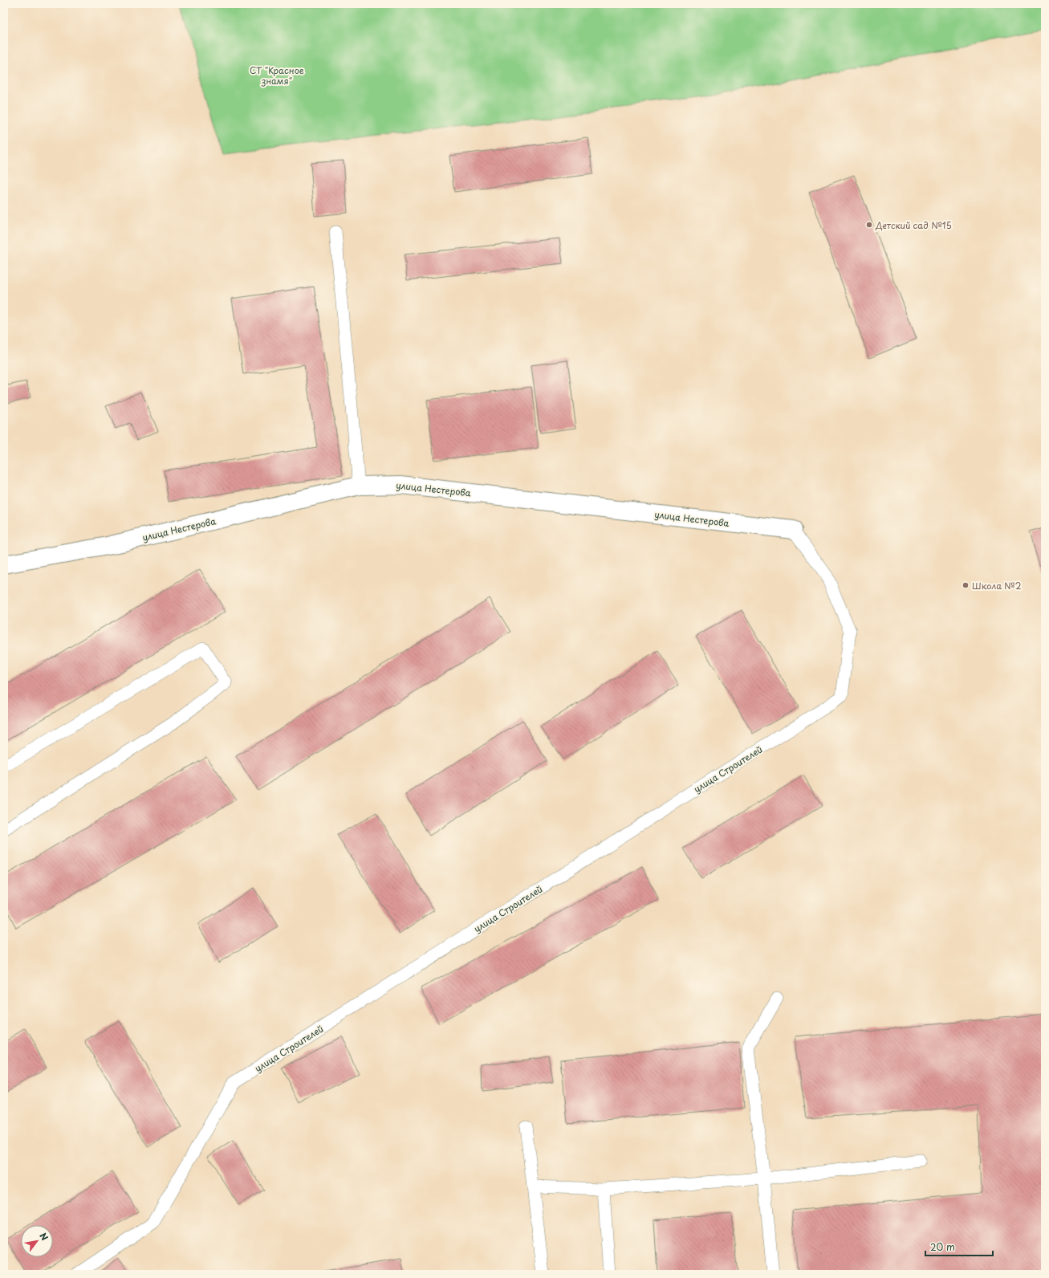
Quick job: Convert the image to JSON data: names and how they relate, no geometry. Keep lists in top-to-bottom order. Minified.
{"streets":{"street":["улица Нестерова"],"lane":["улица Строителей"]},"crossings":[["улица Нестерова","улица Строителей"]],"parks":["СТ \"Красное знамя\""],"places":["Детский сад №15","Школа №2"],"scale_bar":"20 m","north":"top right"}
